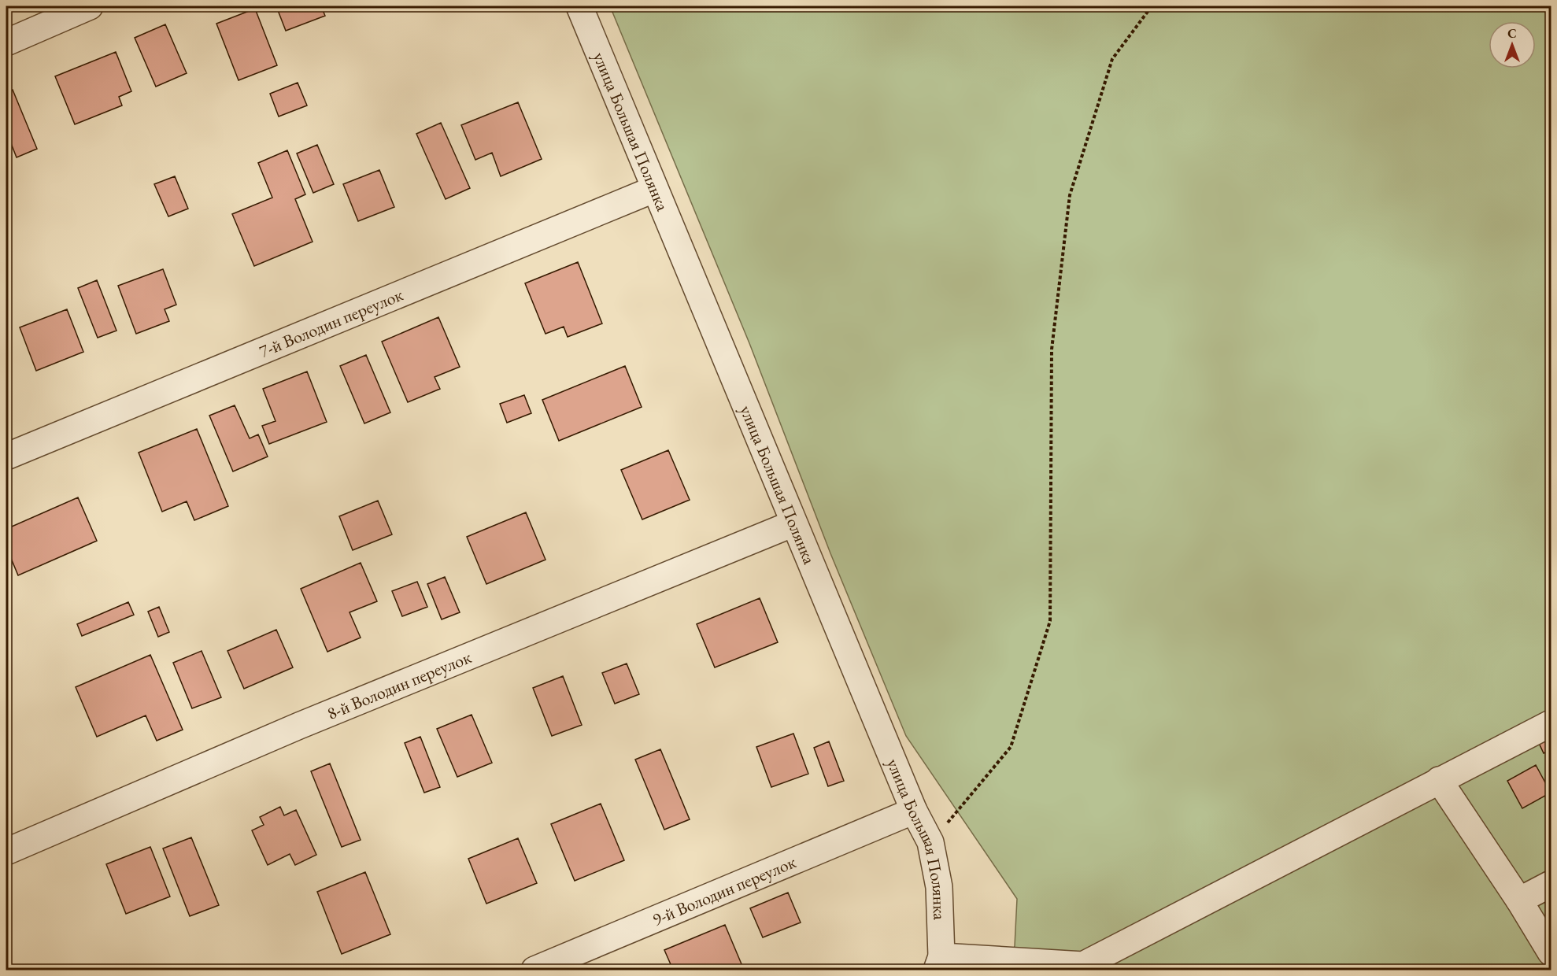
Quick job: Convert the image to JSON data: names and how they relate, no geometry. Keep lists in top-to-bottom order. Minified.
{"streets":{"street":["улица Большая Полянка","7-й Володин переулок","8-й Володин переулок","9-й Володин переулок"]},"crossings":[["улица Большая Полянка","7-й Володин переулок"],["улица Большая Полянка","8-й Володин переулок"],["улица Большая Полянка","9-й Володин переулок"]],"north":"top"}
